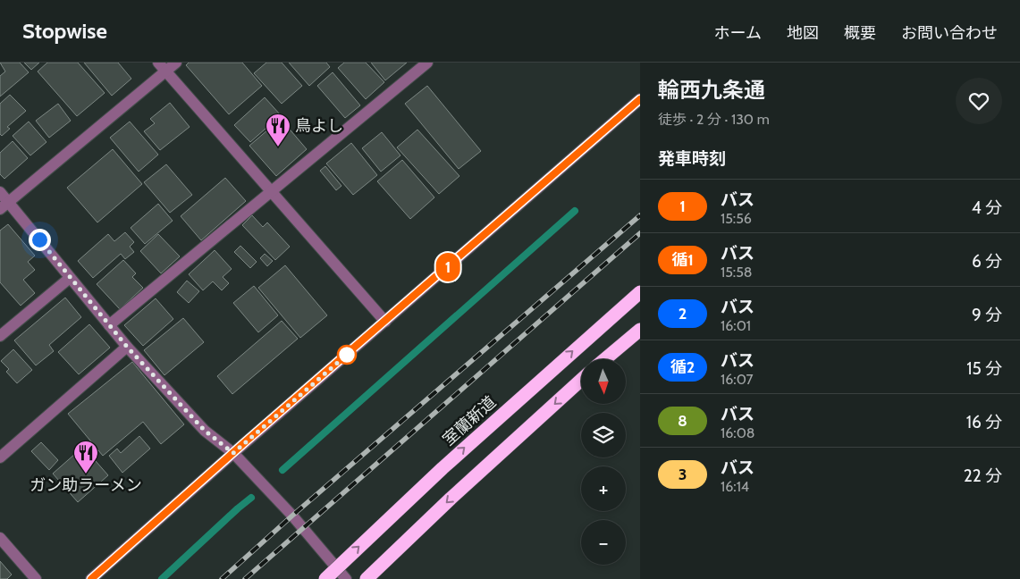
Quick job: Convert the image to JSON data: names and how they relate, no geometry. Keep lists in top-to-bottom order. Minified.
{"streets":{"highway":["室蘭新道"]},"places":{"restaurant":["鳥よし","ガン助ラーメン"]},"lines":["bus line 1"],"north":"bottom","page":{"header":"Stopwise","nav":["ホーム","地図","概要","お問い合わせ"],"on_map":"1","heading":[["輪西九条通","徒歩 · 2 分 · 130 m"],"発車時刻"],"list":[{"mark":"1","name":"バス","note":"15:56","value":"4 分"},{"mark":"循1","name":"バス","note":"15:58","value":"6 分"},{"mark":"2","name":"バス","note":"16:01","value":"9 分"},{"mark":"循2","name":"バス","note":"16:07","value":"15 分"},{"mark":"8","name":"バス","note":"16:08","value":"16 分"},{"mark":"3","name":"バス","note":"16:14","value":"22 分"}],"map_buttons":["+","−"]}}
